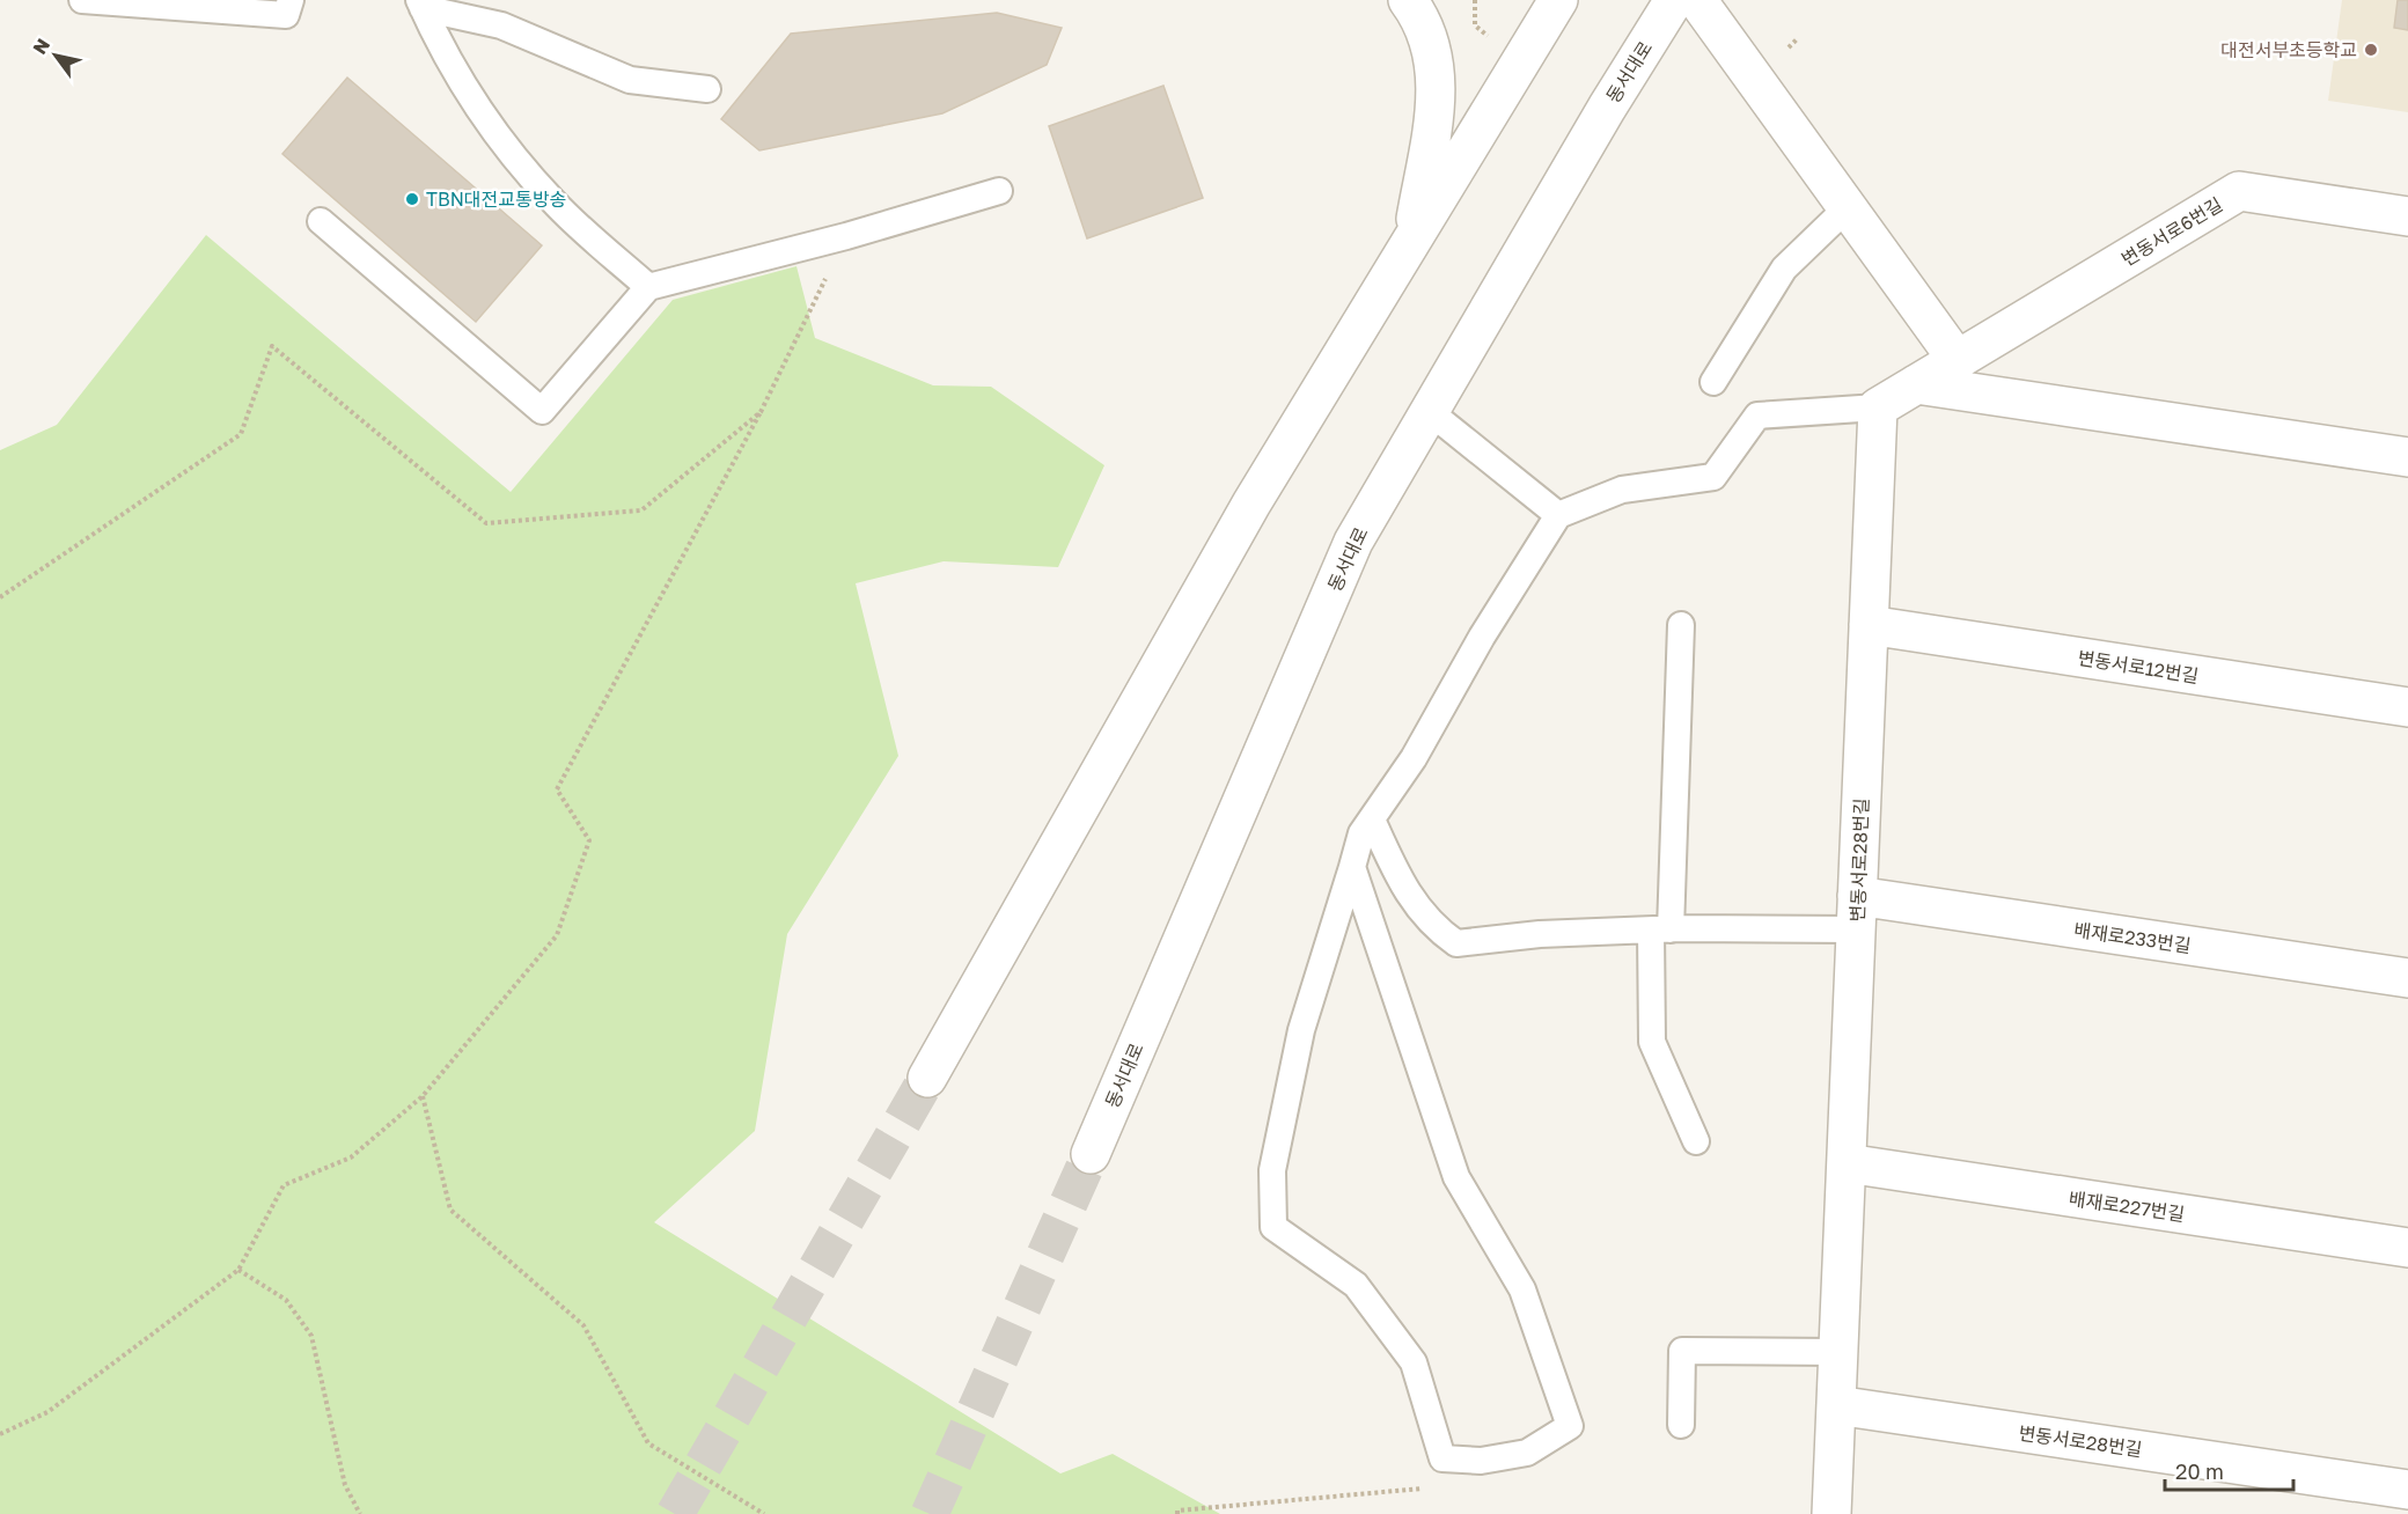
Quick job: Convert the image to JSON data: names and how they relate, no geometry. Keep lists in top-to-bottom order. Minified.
{"streets":{"street":["동서대로","변동서로6번길","변동서로12번길","변동서로28번길","배재로233번길","배재로227번길"]},"crossings":[["변동서로12번길","변동서로28번길"],["변동서로28번길","배재로233번길"],["변동서로28번길","배재로227번길"]],"places":["대전서부초등학교","TBN대전교통방송"],"scale_bar":"20 m","north":"top left"}
